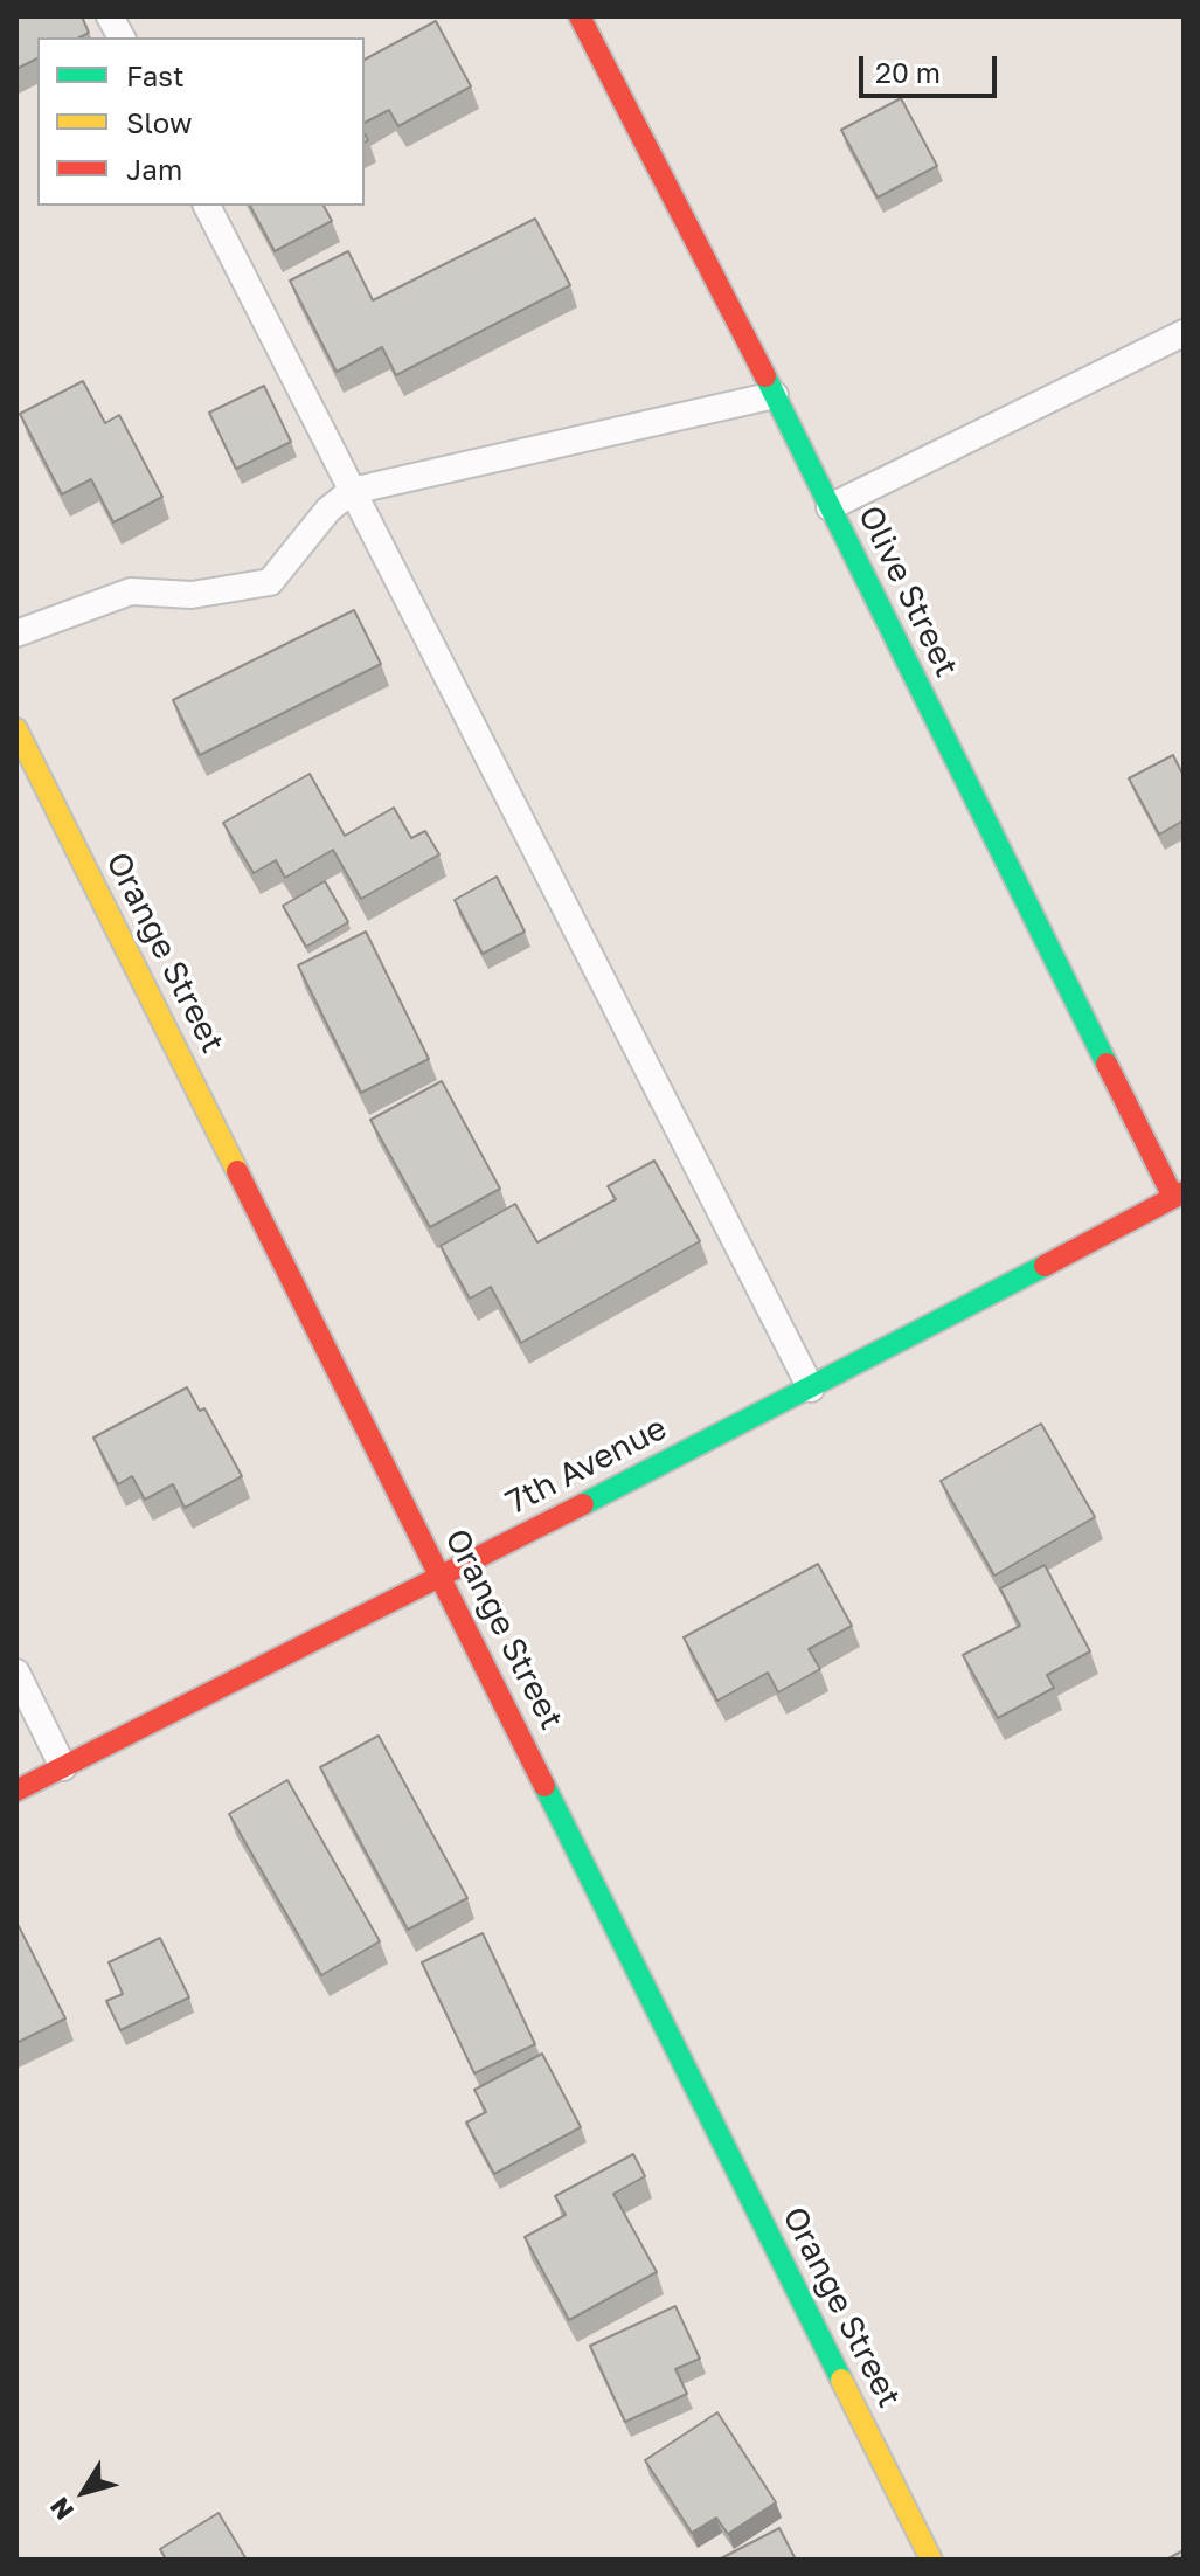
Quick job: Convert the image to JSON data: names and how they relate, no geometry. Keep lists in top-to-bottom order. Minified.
{"streets":{"street":["Olive Street","Orange Street","7th Avenue"]},"crossings":[["Olive Street","7th Avenue"],["Orange Street","7th Avenue"]],"legend":["Fast","Slow","Jam"],"scale_bar":"20 m","north":"bottom left"}
